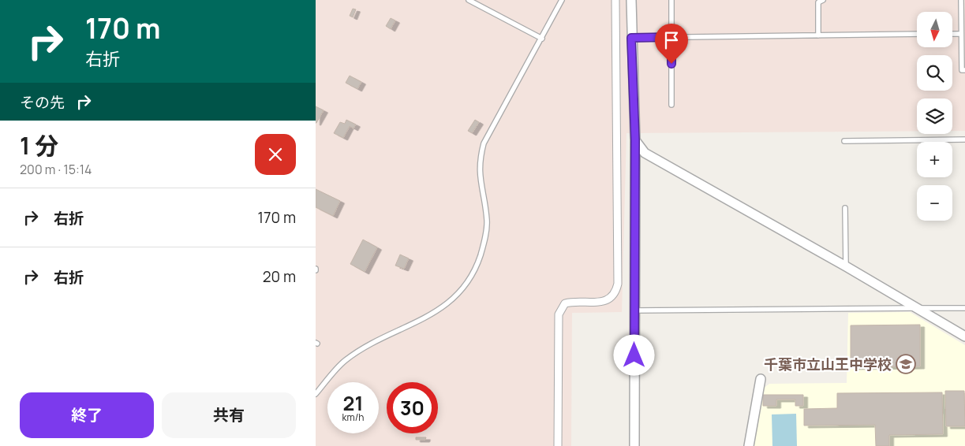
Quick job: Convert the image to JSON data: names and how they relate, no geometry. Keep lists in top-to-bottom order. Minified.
{"places":{"school or university":["千葉市立山王中学校"]},"north":"bottom","page":{"turn":["170 m","右折"],"map_buttons":["+","−"],"then":"その先","heading":["1 分","200 m · 15:14"],"list":[{"name":"右折","value":"170 m"},{"name":"右折","value":"20 m"}],"speed":"21 km/h","limit":"30","buttons":["終了","共有"]}}
